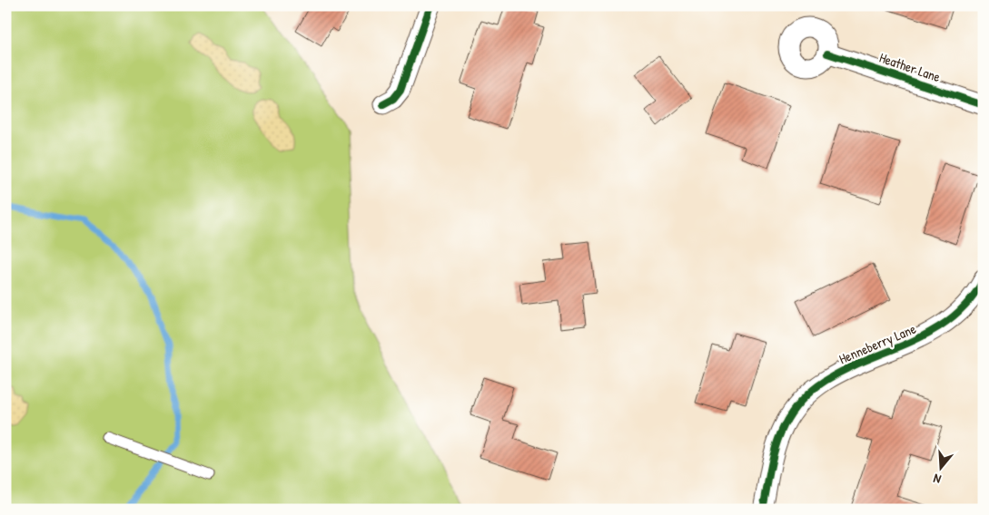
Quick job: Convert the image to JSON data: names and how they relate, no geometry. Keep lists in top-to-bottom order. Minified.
{"streets":{"street":["Heather Lane","Henneberry Lane"]},"north":"bottom"}
